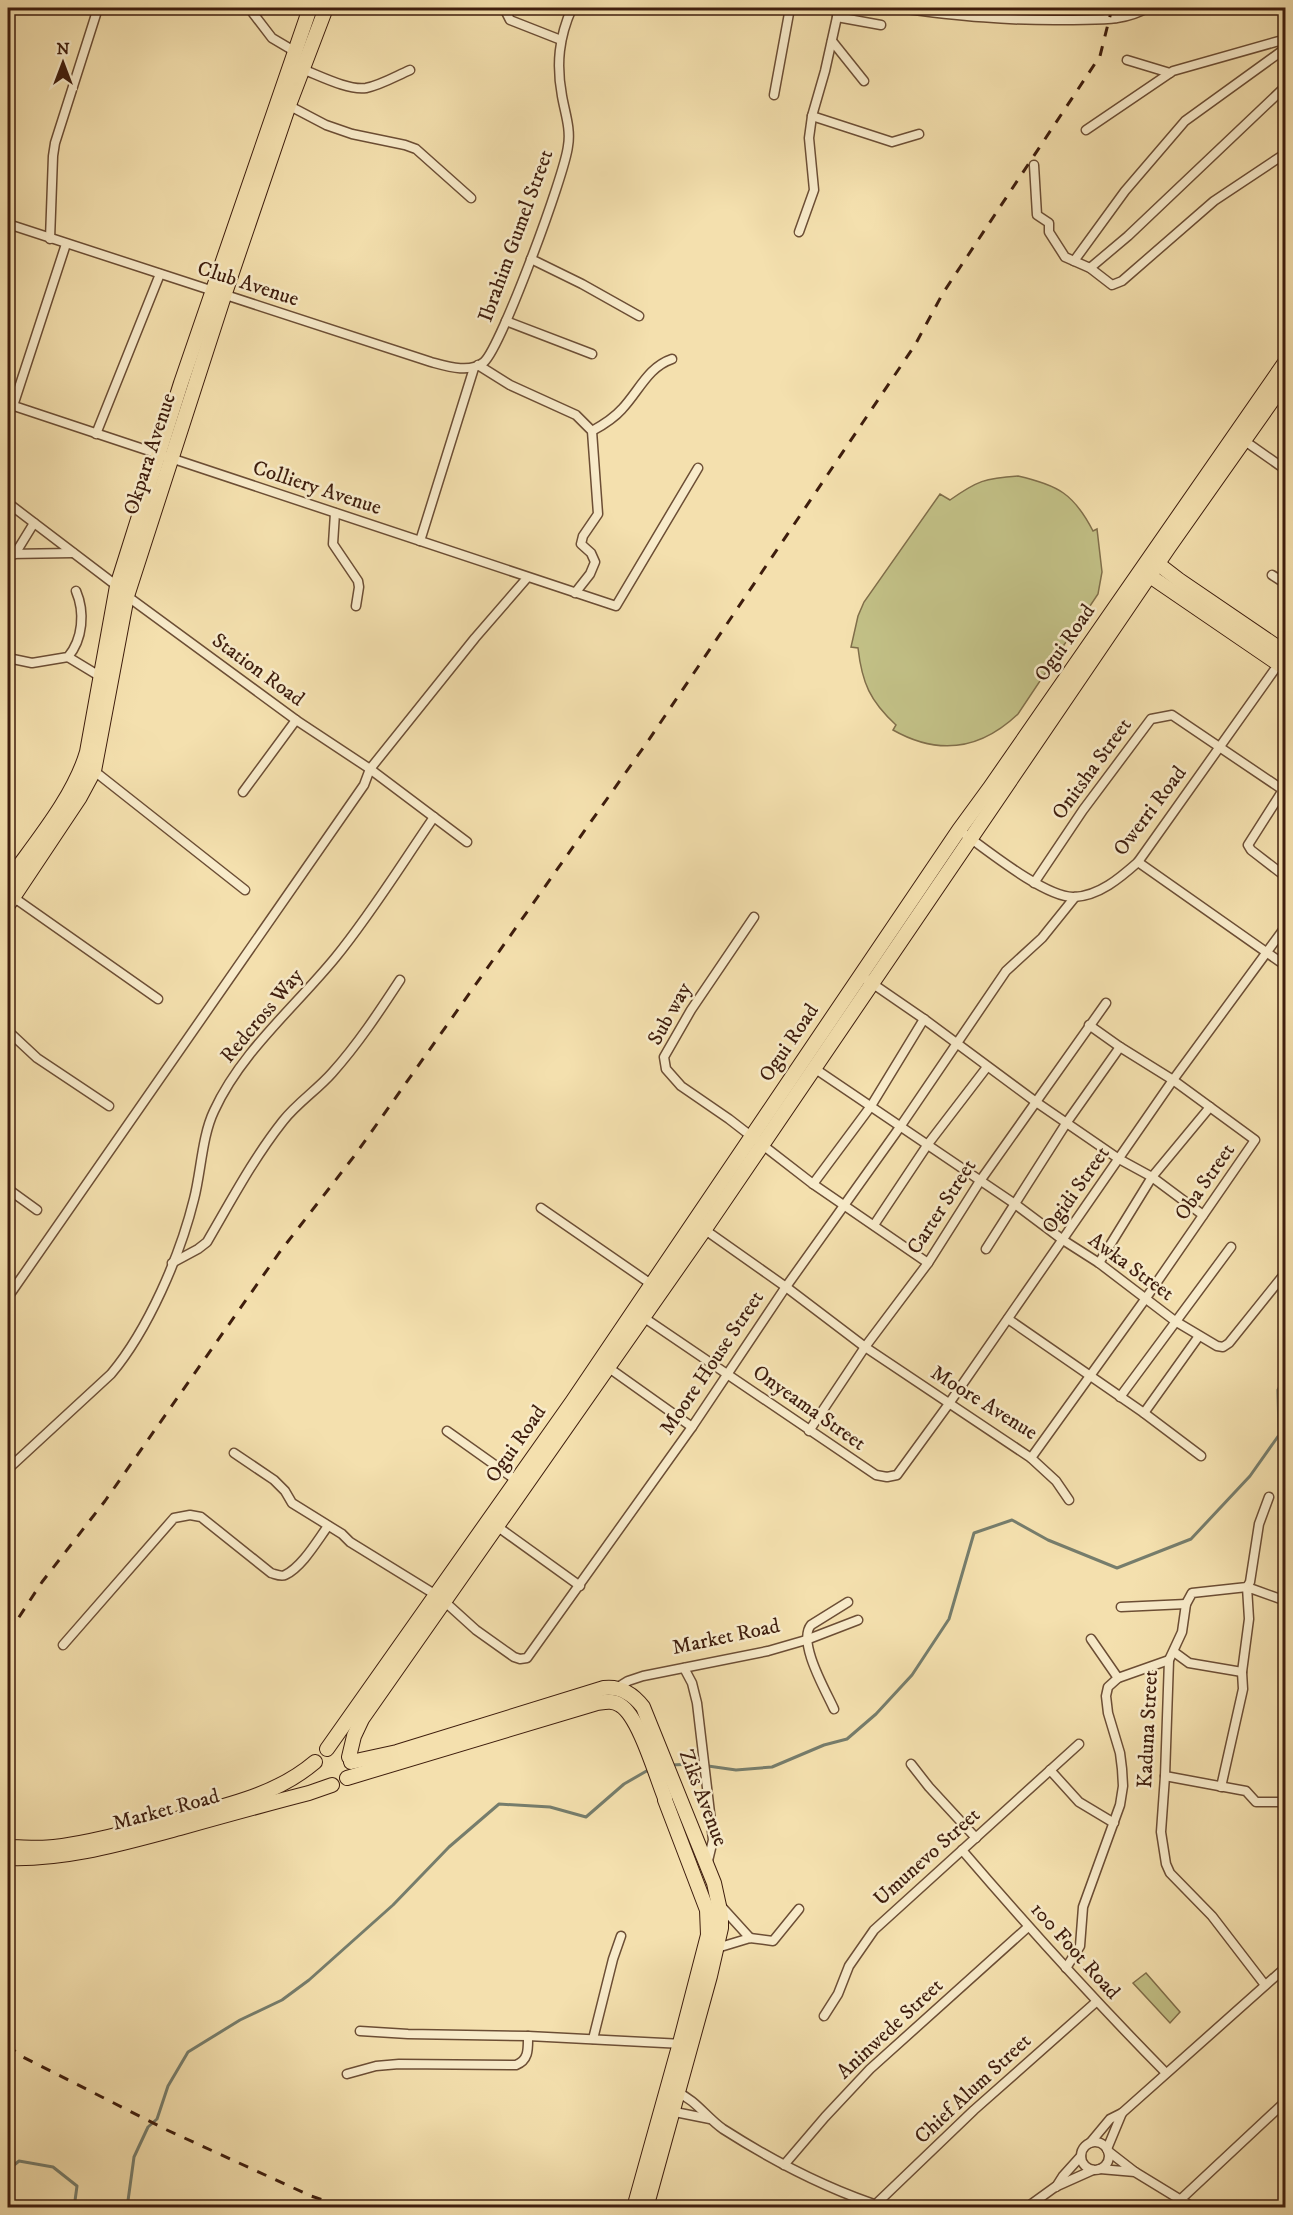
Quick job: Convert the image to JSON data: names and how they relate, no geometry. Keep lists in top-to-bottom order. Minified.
{"streets":{"main road":["Okpara Avenue","Ogui Road","Market Road","Ziks Avenue"],"street":["Ibrahim Gumel Street","Club Avenue","Colliery Avenue","Station Road","Onitsha Street","Owerri Road","Sub way","Redcross Way","Oba Street","Ogidi Street","Carter Street","Awka Street","Moore House Street","Moore Avenue","Onyeama Street","Kaduna Street","Umunevo Street","100 Foot Road","Aninwede Street","Chief Alum Street"]},"crossings":[["Ibrahim Gumel Street","Club Avenue"],["Ibrahim Gumel Street","Colliery Avenue"],["Club Avenue","Okpara Avenue"],["Okpara Avenue","Colliery Avenue"],["Okpara Avenue","Station Road"],["Ogui Road","Sub way"],["Ogui Road","Awka Street"],["Ogui Road","Moore House Street"],["Ogui Road","Moore Avenue"],["Ogui Road","Onyeama Street"],["Ogui Road","Market Road"],["Station Road","Redcross Way"],["Onitsha Street","Owerri Road"],["Owerri Road","Moore House Street"],["Oba Street","Ogidi Street"],["Oba Street","Carter Street"],["Oba Street","Awka Street"],["Oba Street","Moore Avenue"],["Ogidi Street","Awka Street"],["Ogidi Street","Moore Avenue"],["Ogidi Street","Onyeama Street"],["Carter Street","Awka Street"],["Carter Street","Moore Avenue"],["Carter Street","Onyeama Street"],["Awka Street","Moore House Street"],["Moore House Street","Moore Avenue"],["Moore House Street","Onyeama Street"],["Market Road","Ziks Avenue"],["Umunevo Street","100 Foot Road"],["100 Foot Road","Aninwede Street"],["100 Foot Road","Chief Alum Street"]],"north":"top"}
